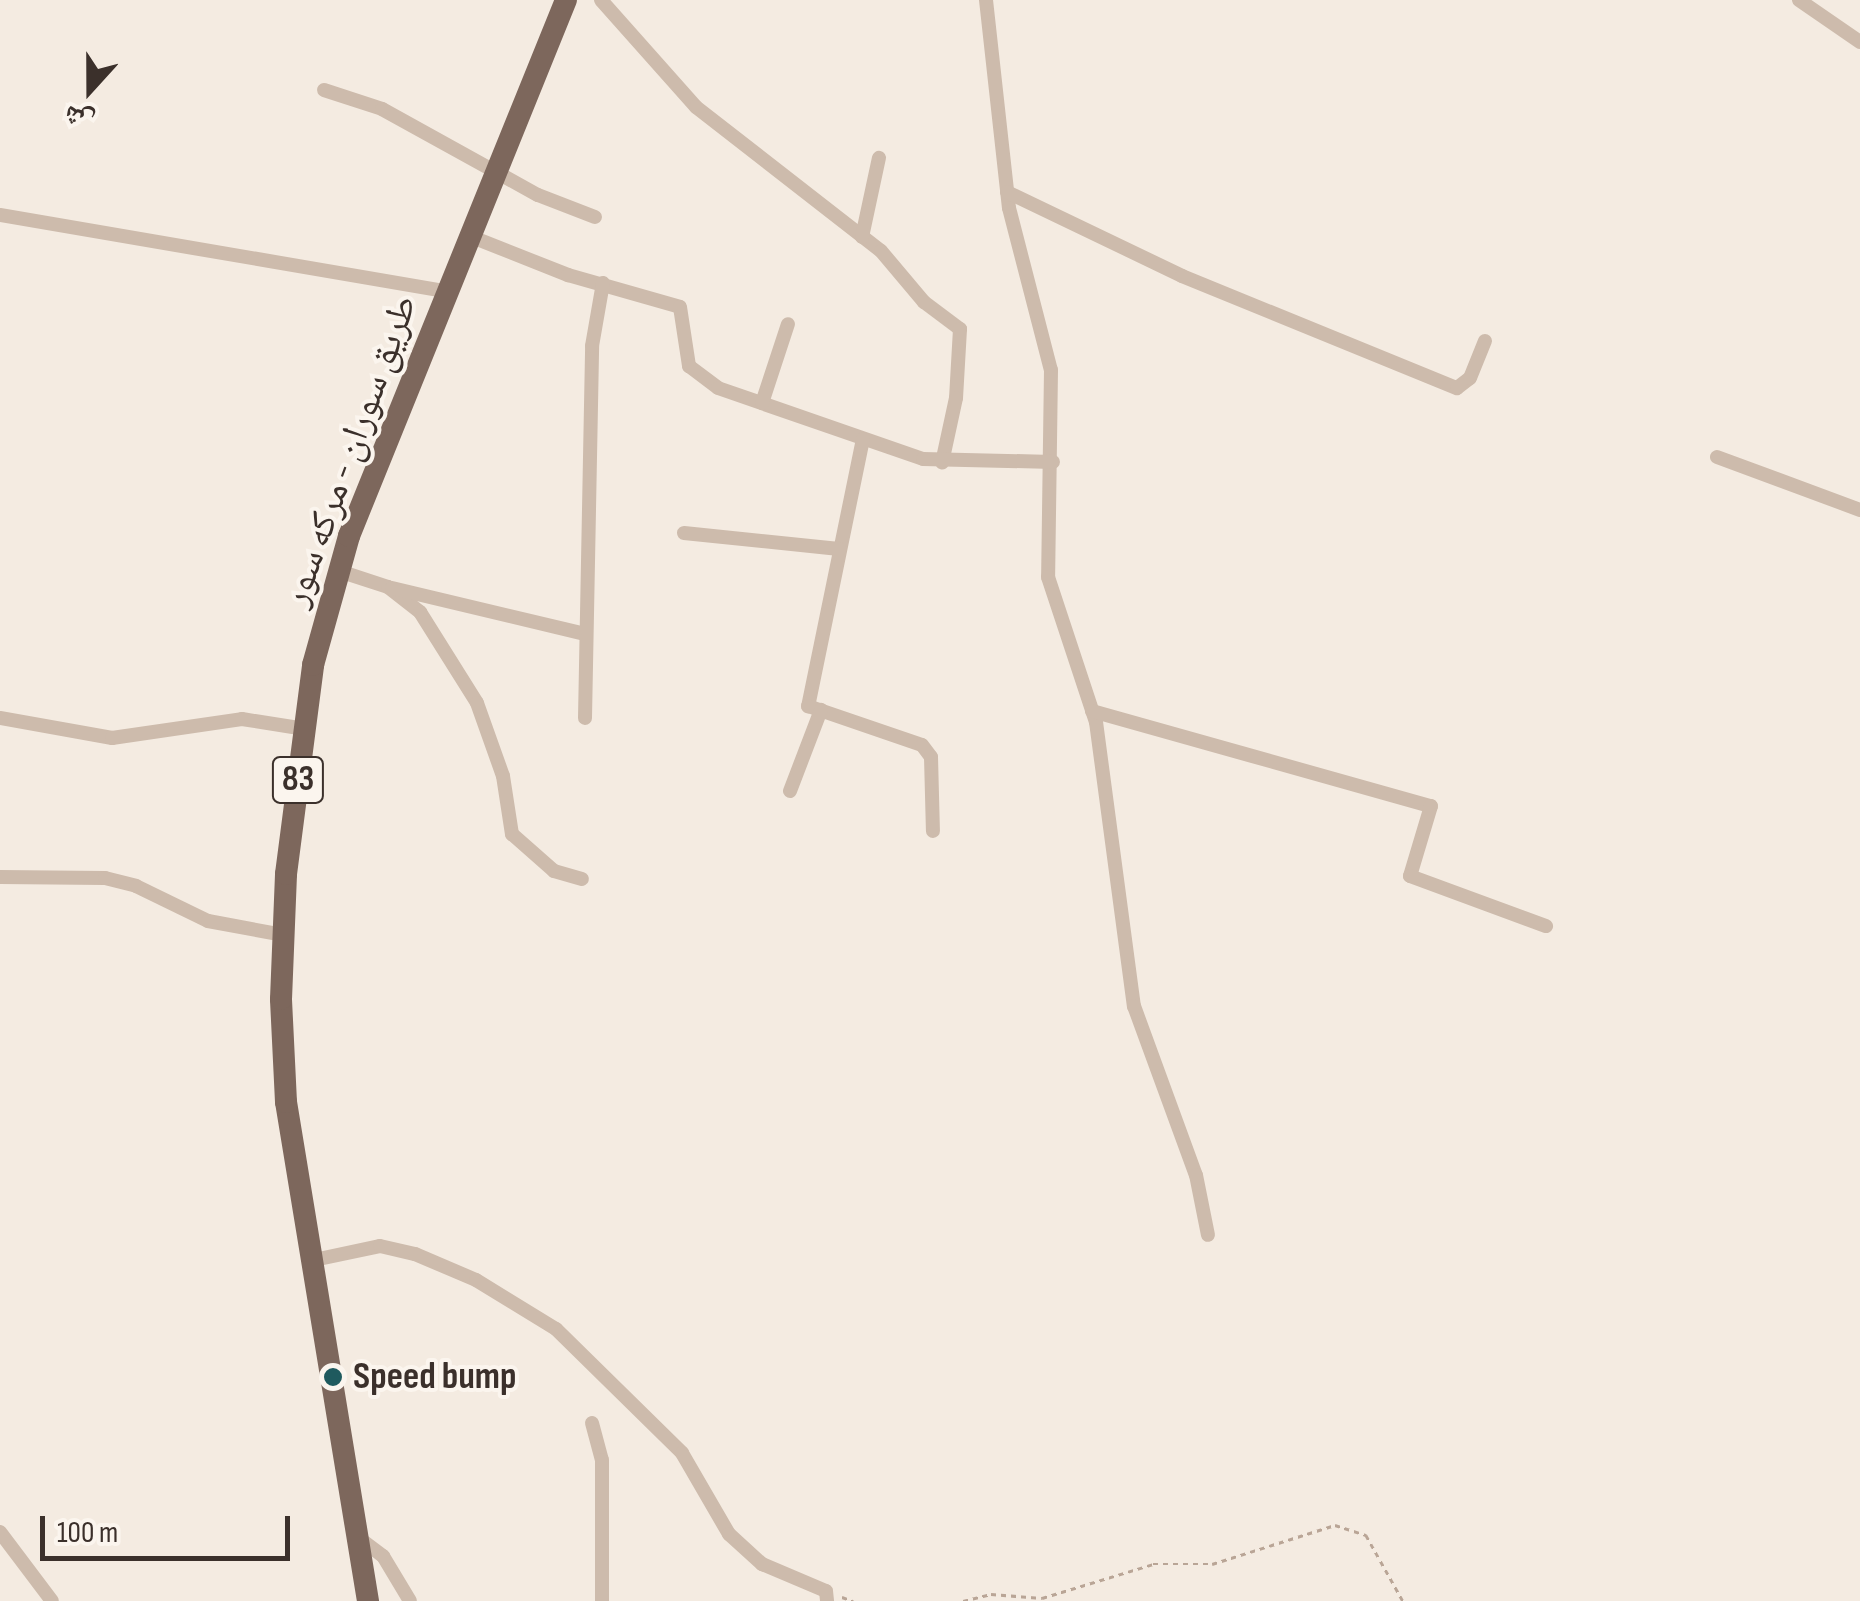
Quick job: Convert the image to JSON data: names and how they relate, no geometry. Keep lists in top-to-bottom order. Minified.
{"streets":{"main road":["طريق سوران - مركه سور","83"]},"places":["Speed bump"],"scale_bar":"100 m","north":"bottom"}
